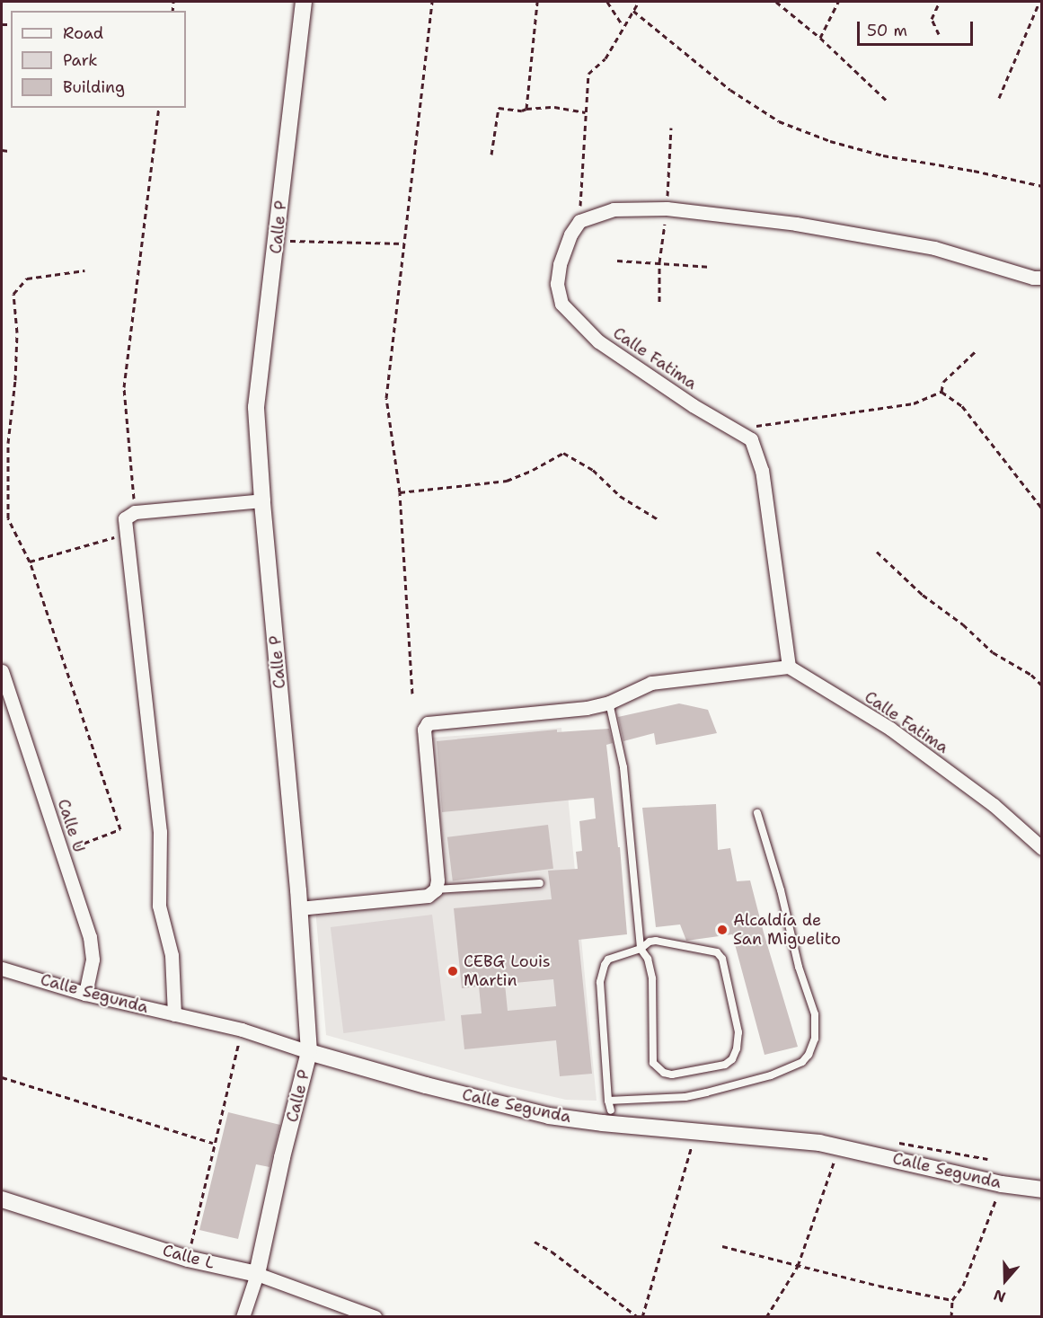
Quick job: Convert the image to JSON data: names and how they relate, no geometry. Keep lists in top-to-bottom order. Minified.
{"streets":{"street":["Calle P","Calle Fatima","Calle U","Calle Segunda","Calle L"]},"crossings":[["Calle P","Calle Segunda"],["Calle P","Calle L"],["Calle U","Calle Segunda"]],"places":["Alcaldía de San Miguelito","CEBG Louis Martin"],"legend":["Road","Park","Building"],"scale_bar":"50 m","north":"bottom"}
